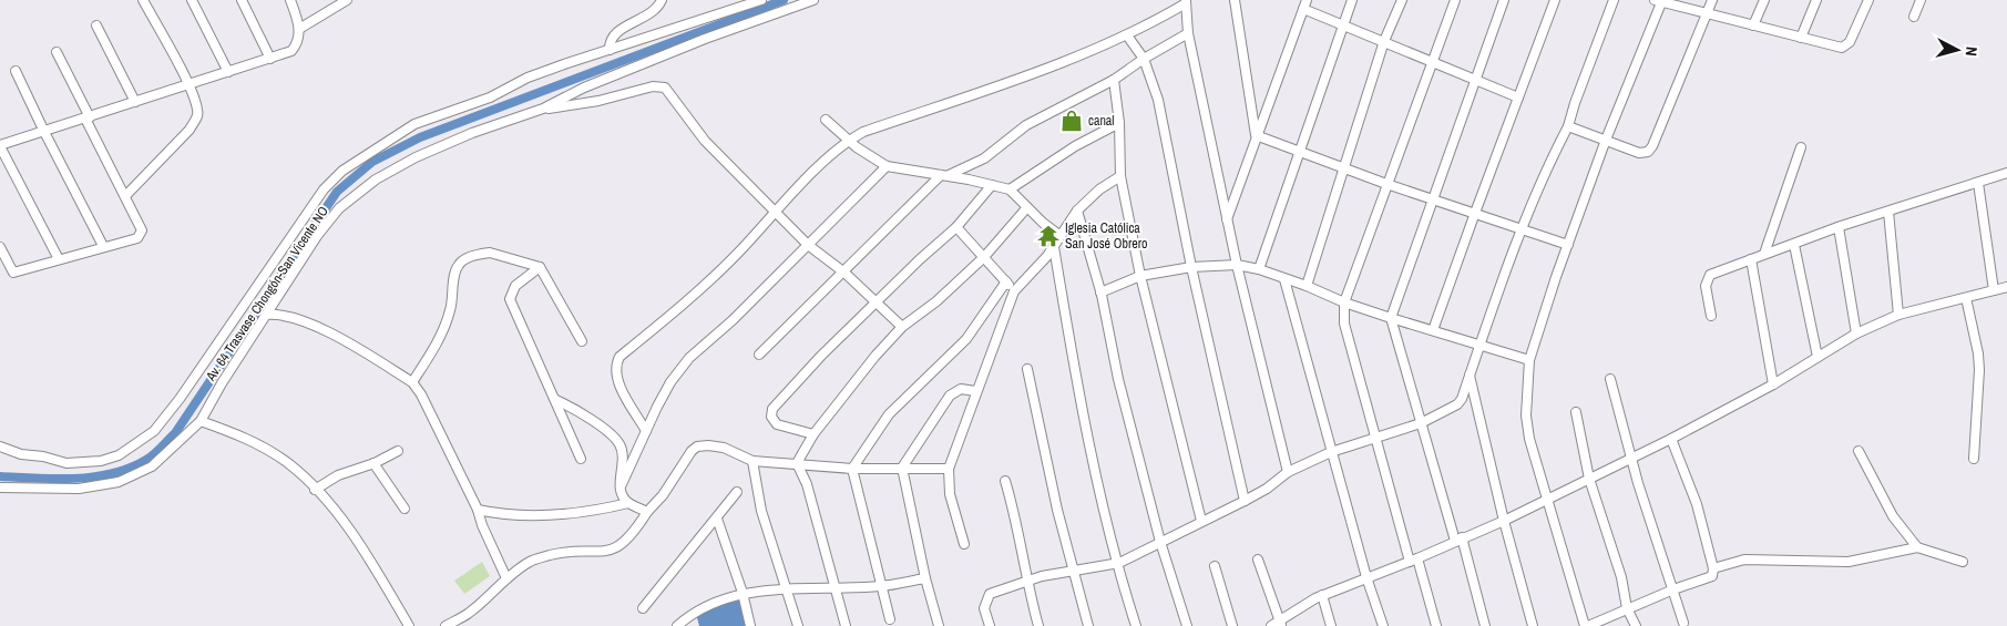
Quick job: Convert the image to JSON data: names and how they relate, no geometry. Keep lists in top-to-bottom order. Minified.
{"streets":{"street":["Av. 64 Trasvase Chongón-San Vicente NO"]},"places":{"shop":["canal"],"temple":["Iglesia Católica San José Obrero"]},"north":"right"}
